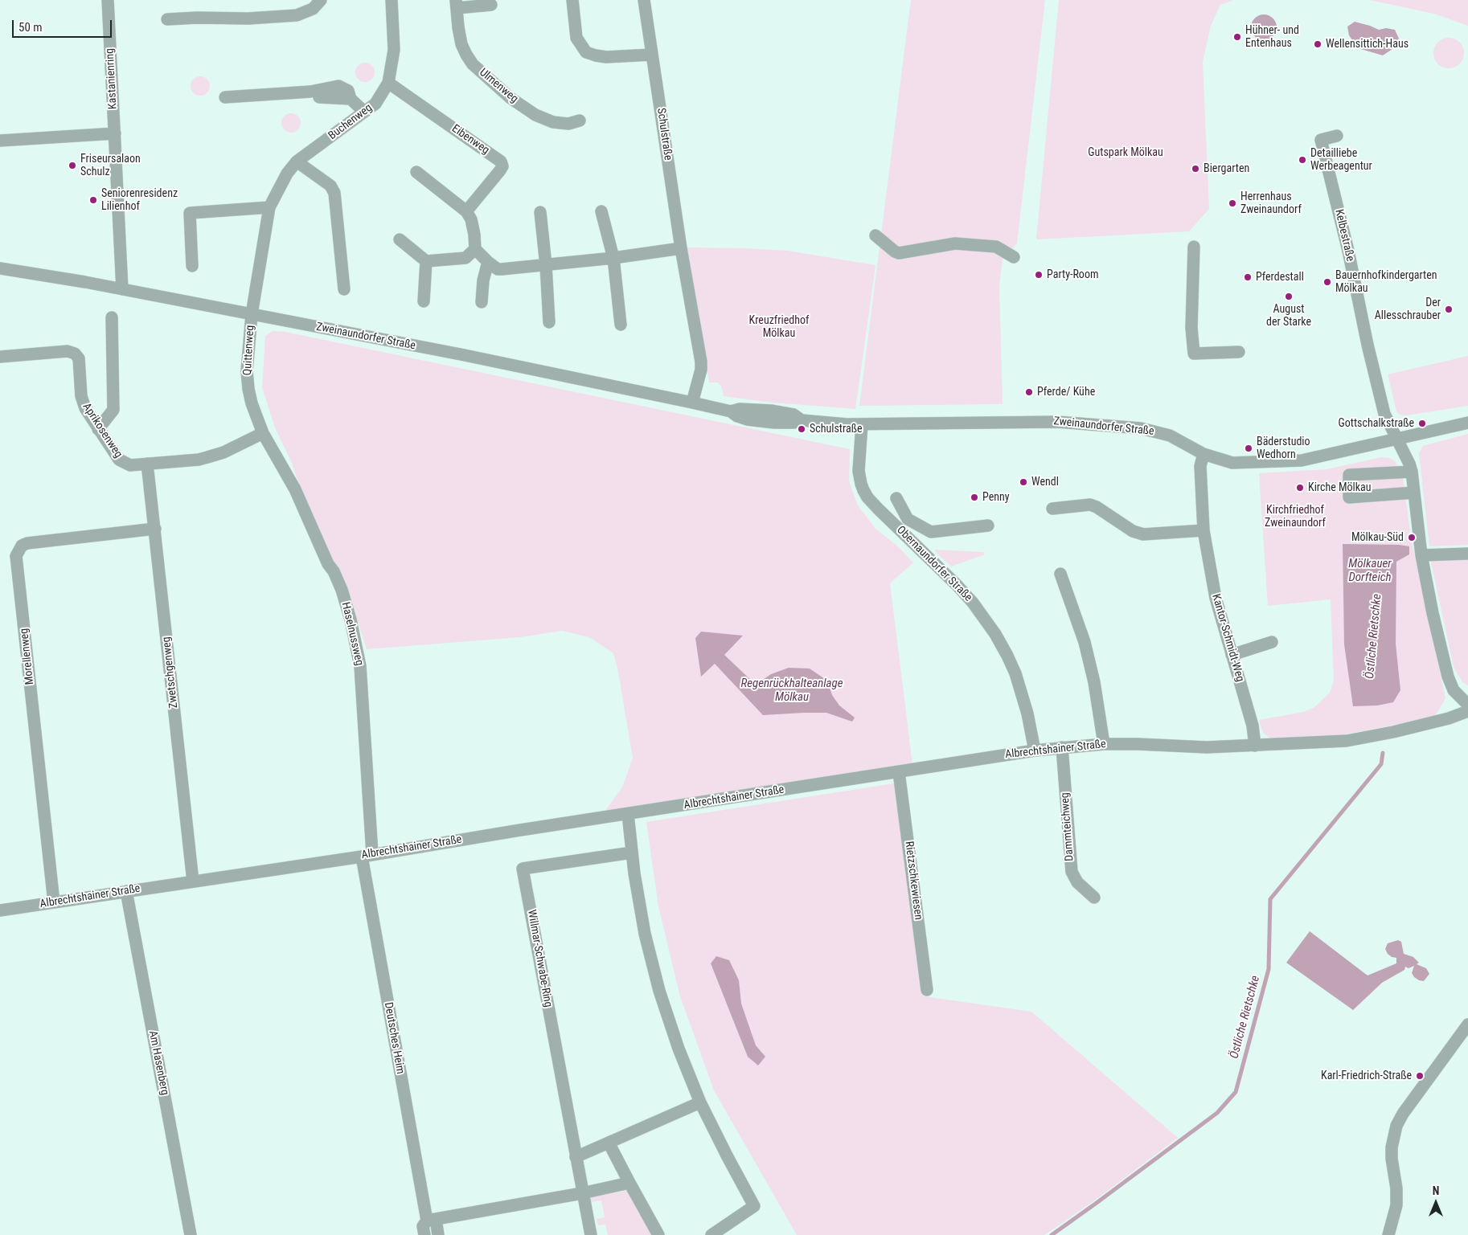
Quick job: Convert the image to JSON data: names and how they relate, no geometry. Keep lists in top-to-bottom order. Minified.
{"streets":{"street":["Kastanienring","Ulmenweg","Buchenweg","Schulstraße","Eibenweg","Kelbestraße","Zweinaundorfer Straße","Quittenweg","Aprikosenweg","Obernaundorfer Straße","Haselnussweg","Kantor-Schmidt-Weg","Morellenweg","Zwetschgenweg","Albrechtshainer Straße","Dammteichweg","Rietzschkewiesen","Willmar-Schwabe-Ring","Deutsches Heim","Am Hasenberg"]},"crossings":[["Kastanienring","Zweinaundorfer Straße"],["Buchenweg","Eibenweg"],["Buchenweg","Zweinaundorfer Straße"],["Buchenweg","Quittenweg"],["Schulstraße","Zweinaundorfer Straße"],["Kelbestraße","Zweinaundorfer Straße"],["Zweinaundorfer Straße","Quittenweg"],["Zweinaundorfer Straße","Obernaundorfer Straße"],["Zweinaundorfer Straße","Kantor-Schmidt-Weg"],["Quittenweg","Aprikosenweg"],["Quittenweg","Haselnussweg"],["Aprikosenweg","Haselnussweg"],["Aprikosenweg","Zwetschgenweg"],["Obernaundorfer Straße","Albrechtshainer Straße"],["Haselnussweg","Albrechtshainer Straße"],["Haselnussweg","Deutsches Heim"],["Kantor-Schmidt-Weg","Albrechtshainer Straße"],["Morellenweg","Zwetschgenweg"],["Morellenweg","Albrechtshainer Straße"],["Zwetschgenweg","Albrechtshainer Straße"],["Albrechtshainer Straße","Dammteichweg"],["Albrechtshainer Straße","Rietzschkewiesen"],["Albrechtshainer Straße","Deutsches Heim"],["Albrechtshainer Straße","Am Hasenberg"]],"water":["Mölkauer Dorfteich","Östliche Rietschke","Regenrückhalteanlage Mölkau"],"parks":["Gutspark Mölkau","Kreuzfriedhof Mölkau","Kirchfriedhof Zweinaundorf"],"places":["Hühner- und Entenhaus","Wellensittich-Haus","Detailliebe Werbeagentur","Friseursalaon Schulz","Biergarten","Seniorenresidenz Lilienhof","Herrenhaus Zweinaundorf","Party-Room","Pferdestall","Bauernhofkindergarten Mölkau","August der Starke","Der Allesschrauber","Pferde/ Kühe","Gottschalkstraße","Schulstraße","Bäderstudio Wedhorn","Wendl","Kirche Mölkau","Penny","Mölkau-Süd","Karl-Friedrich-Straße"],"scale_bar":"50 m","north":"top"}
